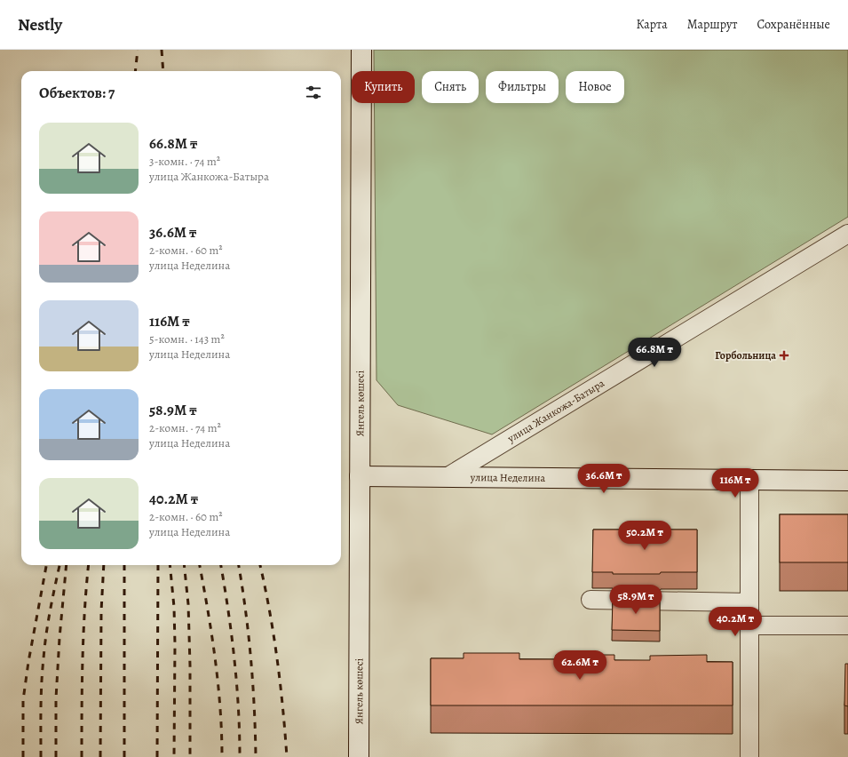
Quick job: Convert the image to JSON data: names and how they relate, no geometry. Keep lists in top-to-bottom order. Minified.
{"streets":{"street":["Янгель көшесі","улица Жанкожа-Батыра","улица Неделина"]},"crossings":[["Янгель көшесі","улица Неделина"],["улица Жанкожа-Батыра","улица Неделина"]],"places":{"health":["Горбольница"]},"page":{"header":"Nestly","nav":["Карта","Маршрут","Сохранённые"],"chip":["Купить","Снять","Фильтры","Новое"],"heading":"Объектов: 7","list":[{"name":"66.8M ₸","note":"3-комн. · 74 m² · улица Жанкожа-Батыра"},{"name":"36.6M ₸","note":"2-комн. · 60 m² · улица Неделина"},{"name":"116M ₸","note":"5-комн. · 143 m² · улица Неделина"},{"name":"58.9M ₸","note":"2-комн. · 74 m² · улица Неделина"},{"name":"40.2M ₸","note":"2-комн. · 60 m² · улица Неделина"}],"price":["66.8M ₸","36.6M ₸","116M ₸","50.2M ₸","58.9M ₸","40.2M ₸","62.6M ₸"]}}
